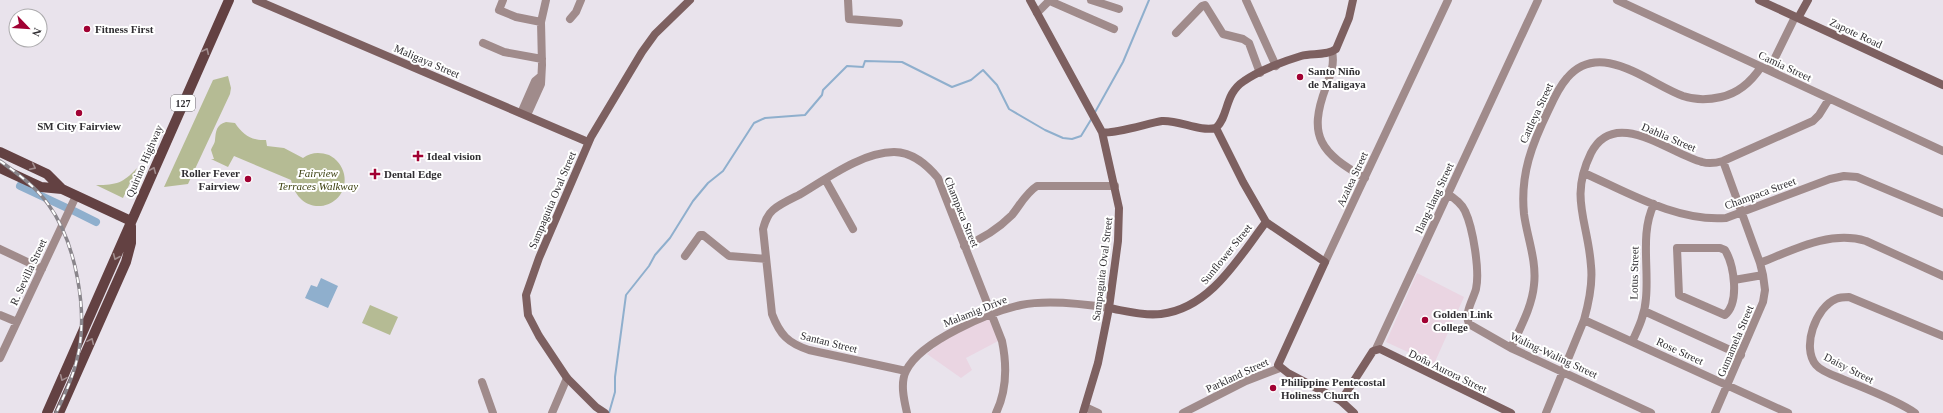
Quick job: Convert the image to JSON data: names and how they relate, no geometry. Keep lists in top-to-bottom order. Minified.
{"streets":{"main road":["127","Quirino Highway"],"street":["Zapote Road","Maligaya Street","Camia Street","Cattleya Street","Dahlia Street","Azalea Street","Champaca Street","Ilang-ilang Street","Sampaguita Oval Street","Sunflower Street","R. Sevilla Street","Lotus Street","Malamig Drive","Gumamela Street","Santan Street","Rose Street","Waling-Waling Street","Daisy Street","Doña Aurora Street","Parkland Street"]},"crossings":[["Maligaya Street","Sampaguita Oval Street"],["Camia Street","Cattleya Street"],["Camia Street","Dahlia Street"],["Cattleya Street","Waling-Waling Street"],["Dahlia Street","Champaca Street"],["Dahlia Street","Gumamela Street"],["Dahlia Street","Rose Street"],["Dahlia Street","Waling-Waling Street"],["Azalea Street","Parkland Street"],["Champaca Street","Lotus Street"],["Champaca Street","Malamig Drive"],["Champaca Street","Gumamela Street"],["Champaca Street","Santan Street"],["Ilang-ilang Street","Waling-Waling Street"],["Ilang-ilang Street","Doña Aurora Street"],["Ilang-ilang Street","Parkland Street"],["Sampaguita Oval Street","Sunflower Street"],["Sampaguita Oval Street","Malamig Drive"],["Sunflower Street","Malamig Drive"],["Lotus Street","Rose Street"],["Malamig Drive","Santan Street"],["Gumamela Street","Rose Street"]],"parks":["Fairview Terraces Walkway"],"places":{"other":["Fitness First","Santo Niño de Maligaya","SM City Fairview","Roller Fever Fairview","Golden Link College","Philippine Pentecostal Holiness Church"],"health":["Ideal vision","Dental Edge"]},"north":"bottom right"}
